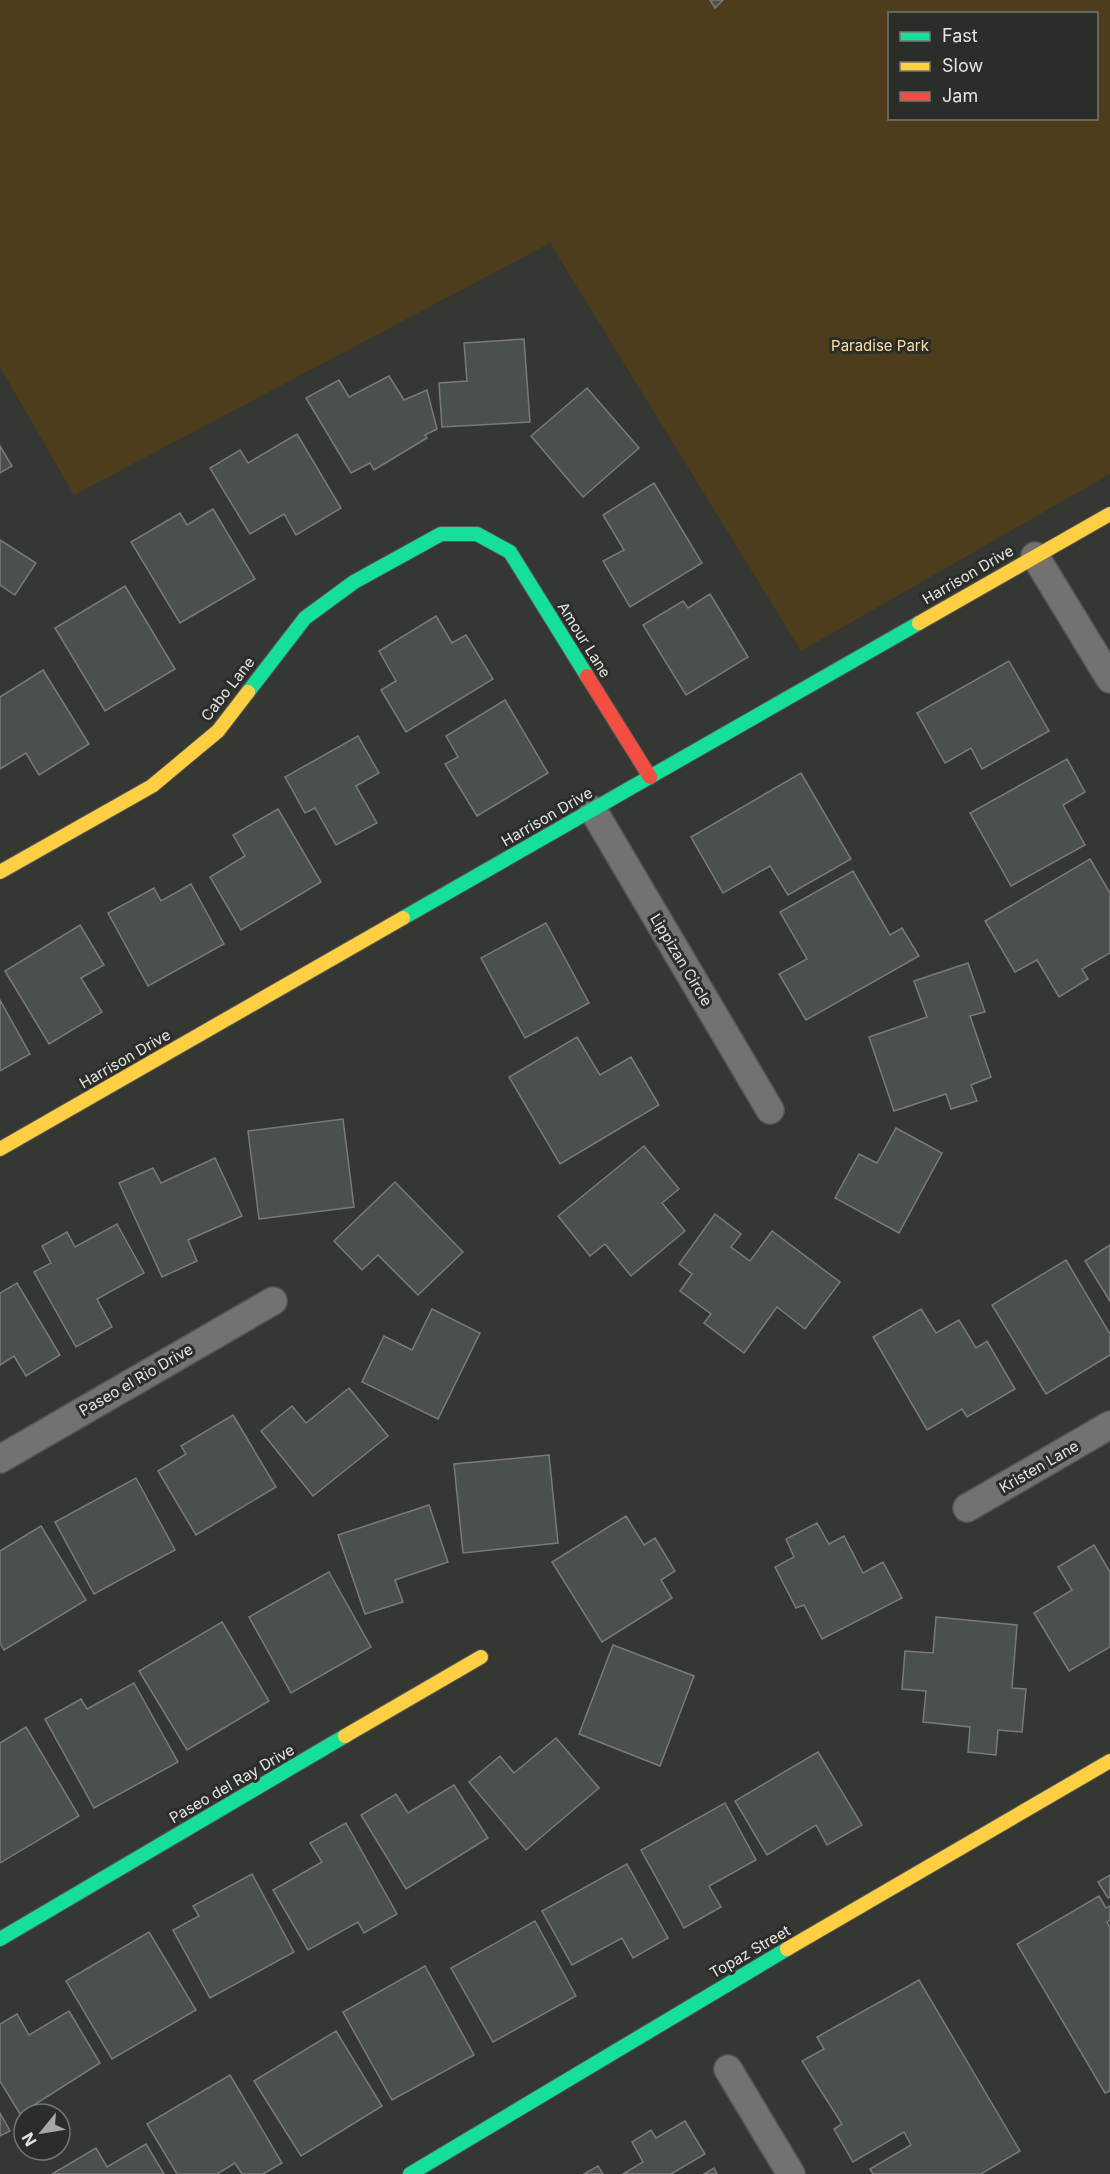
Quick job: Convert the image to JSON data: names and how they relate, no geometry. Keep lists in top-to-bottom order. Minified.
{"streets":{"street":["Harrison Drive","Amour Lane","Cabo Lane","Lippizan Circle","Paseo el Rio Drive","Kristen Lane","Paseo del Ray Drive","Topaz Street"]},"crossings":[["Harrison Drive","Amour Lane"],["Harrison Drive","Lippizan Circle"],["Amour Lane","Cabo Lane"]],"parks":["Paradise Park"],"legend":["Fast","Slow","Jam"],"north":"bottom left"}
